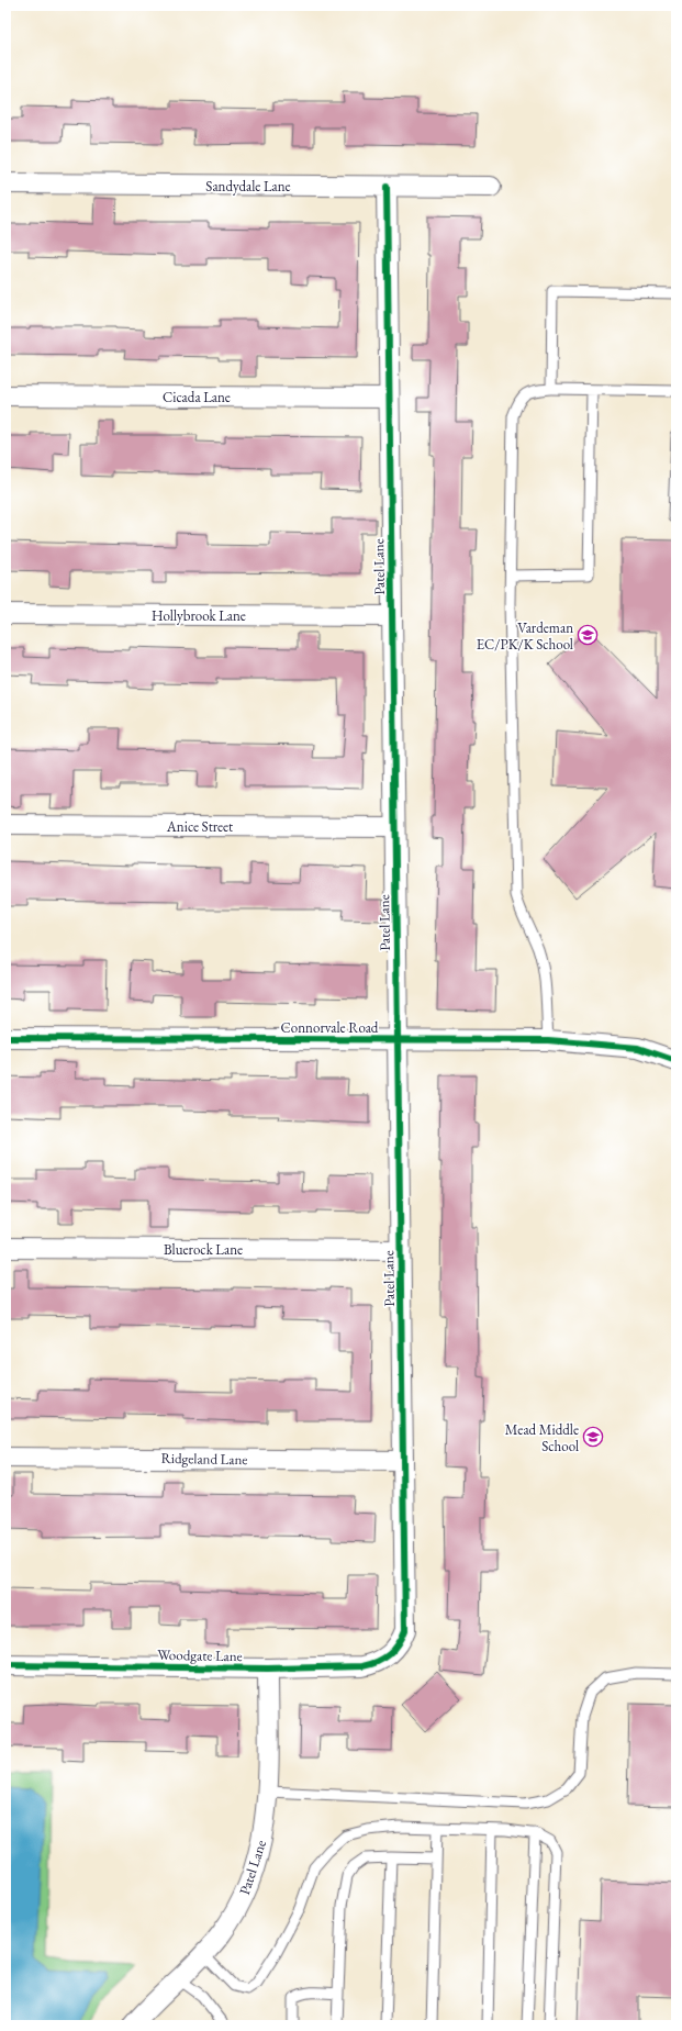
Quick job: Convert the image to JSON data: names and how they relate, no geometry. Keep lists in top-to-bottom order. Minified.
{"streets":{"street":["Sandydale Lane","Cicada Lane","Patel Lane","Hollybrook Lane","Anice Street","Connorvale Road","Bluerock Lane","Ridgeland Lane","Woodgate Lane"]},"crossings":[["Sandydale Lane","Patel Lane"],["Cicada Lane","Patel Lane"],["Patel Lane","Hollybrook Lane"],["Patel Lane","Anice Street"],["Patel Lane","Connorvale Road"],["Patel Lane","Bluerock Lane"],["Patel Lane","Ridgeland Lane"],["Patel Lane","Woodgate Lane"]],"places":{"school or university":["Vardeman EC/PK/K School","Mead Middle School"]}}
